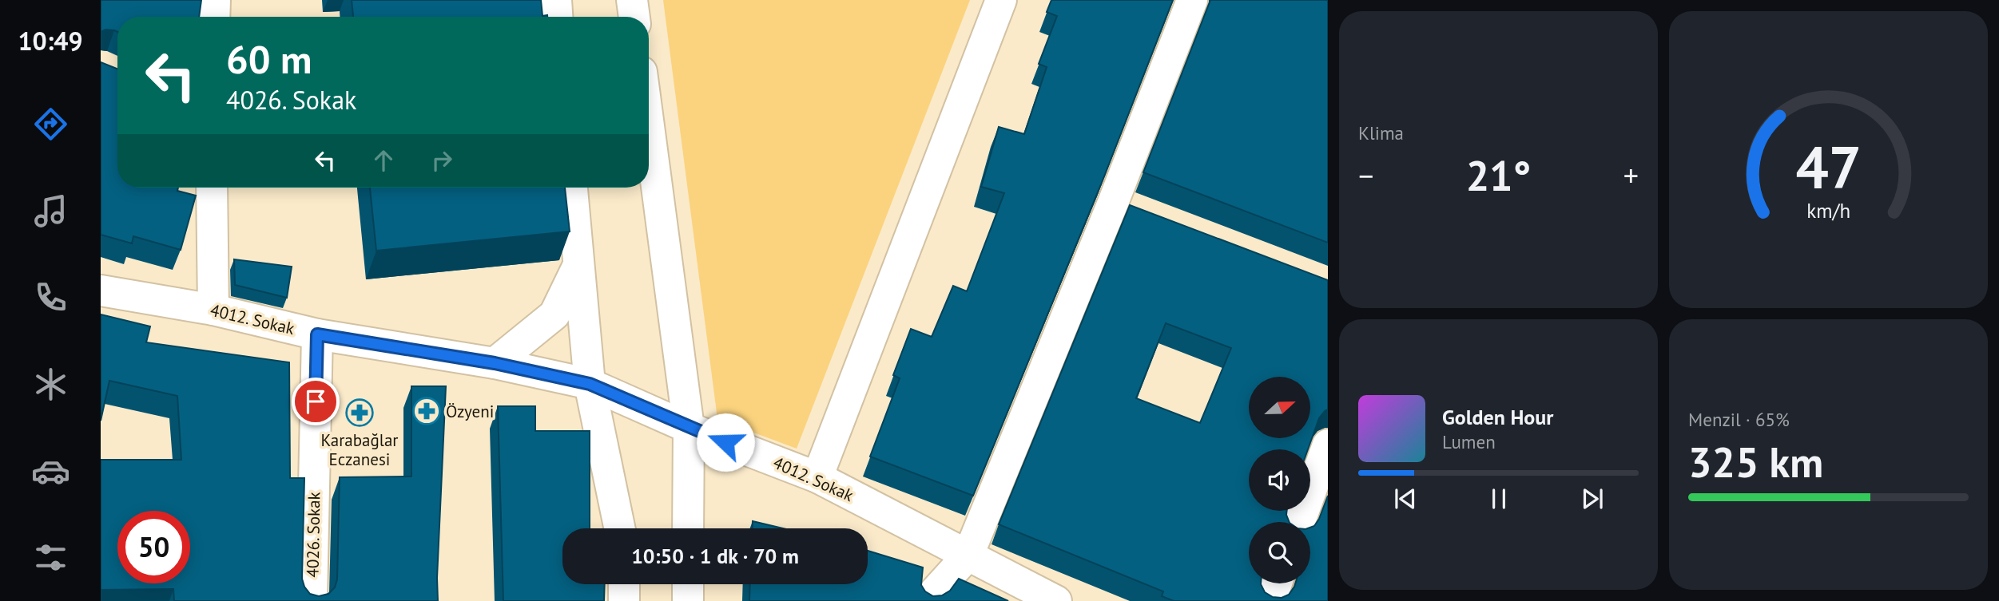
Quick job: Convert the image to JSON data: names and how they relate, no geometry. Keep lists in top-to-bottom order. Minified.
{"streets":{"main road":["4012. Sokak","4026. Sokak"]},"crossings":[["4012. Sokak","4026. Sokak"]],"places":{"pharmacy":["Özyeni","Karabağlar Eczanesi"]},"north":"right","page":{"tabs":"10:49","tile":["Klima",["Menzil · 65%","325 km"]],"turn":["60 m","4026. Sokak"],"heat":["−","21°","+"],"song":["Golden Hour","Lumen"],"limit":"50","trip":"10:50 · 1 dk · 70 m","gauge":["47","km/h"]}}
